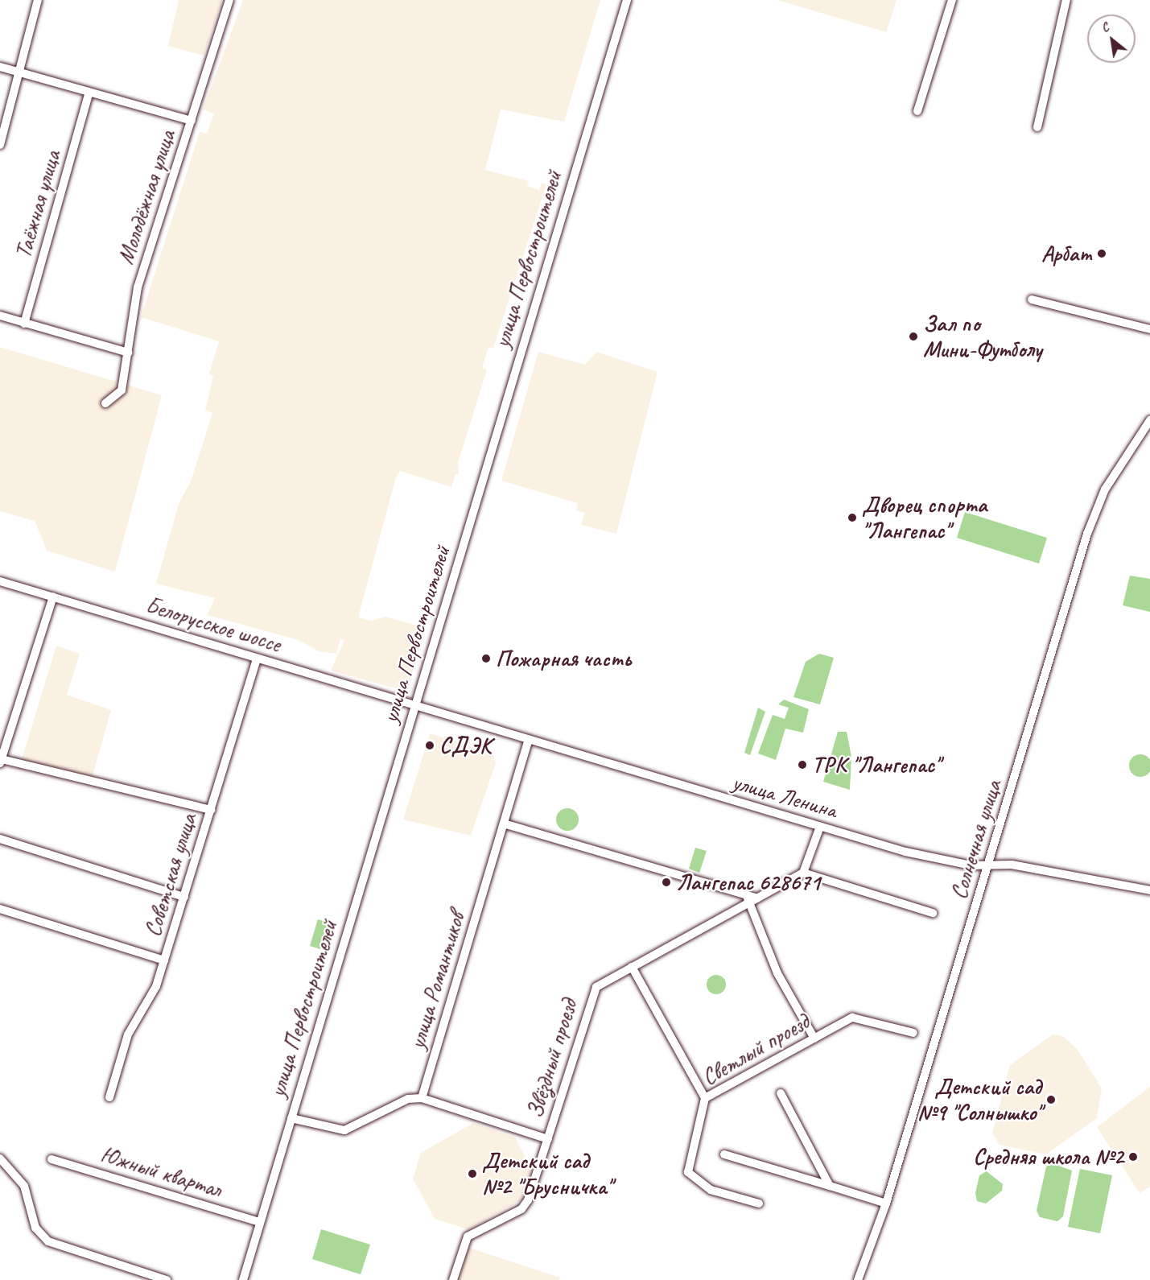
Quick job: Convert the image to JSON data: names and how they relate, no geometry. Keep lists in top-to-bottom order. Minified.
{"streets":{"street":["Молодёжная улица","Таёжная улица","улица Первостроителей","Белорусское шоссе","улица Ленина","Солнечная улица","Советская улица","улица Романтиков","Светлый проезд","Звёздный проезд","Южный квартал"]},"crossings":[["улица Первостроителей","Белорусское шоссе"],["улица Первостроителей","улица Ленина"],["улица Первостроителей","Южный квартал"],["Белорусское шоссе","улица Ленина"],["Белорусское шоссе","Советская улица"],["улица Ленина","Солнечная улица"],["улица Ленина","улица Романтиков"]],"places":["Арбат","Зал по Мини-Футболу","Дворец спорта \"Лангепас\"","Пожарная часть","СДЭК","ТРК \"Лангепас\"","Лангепас 628671","Детский сад №9 \"Солнышко\"","Средняя школа №2","Детский сад №2 \"Брусничка\""],"north":"top left"}
